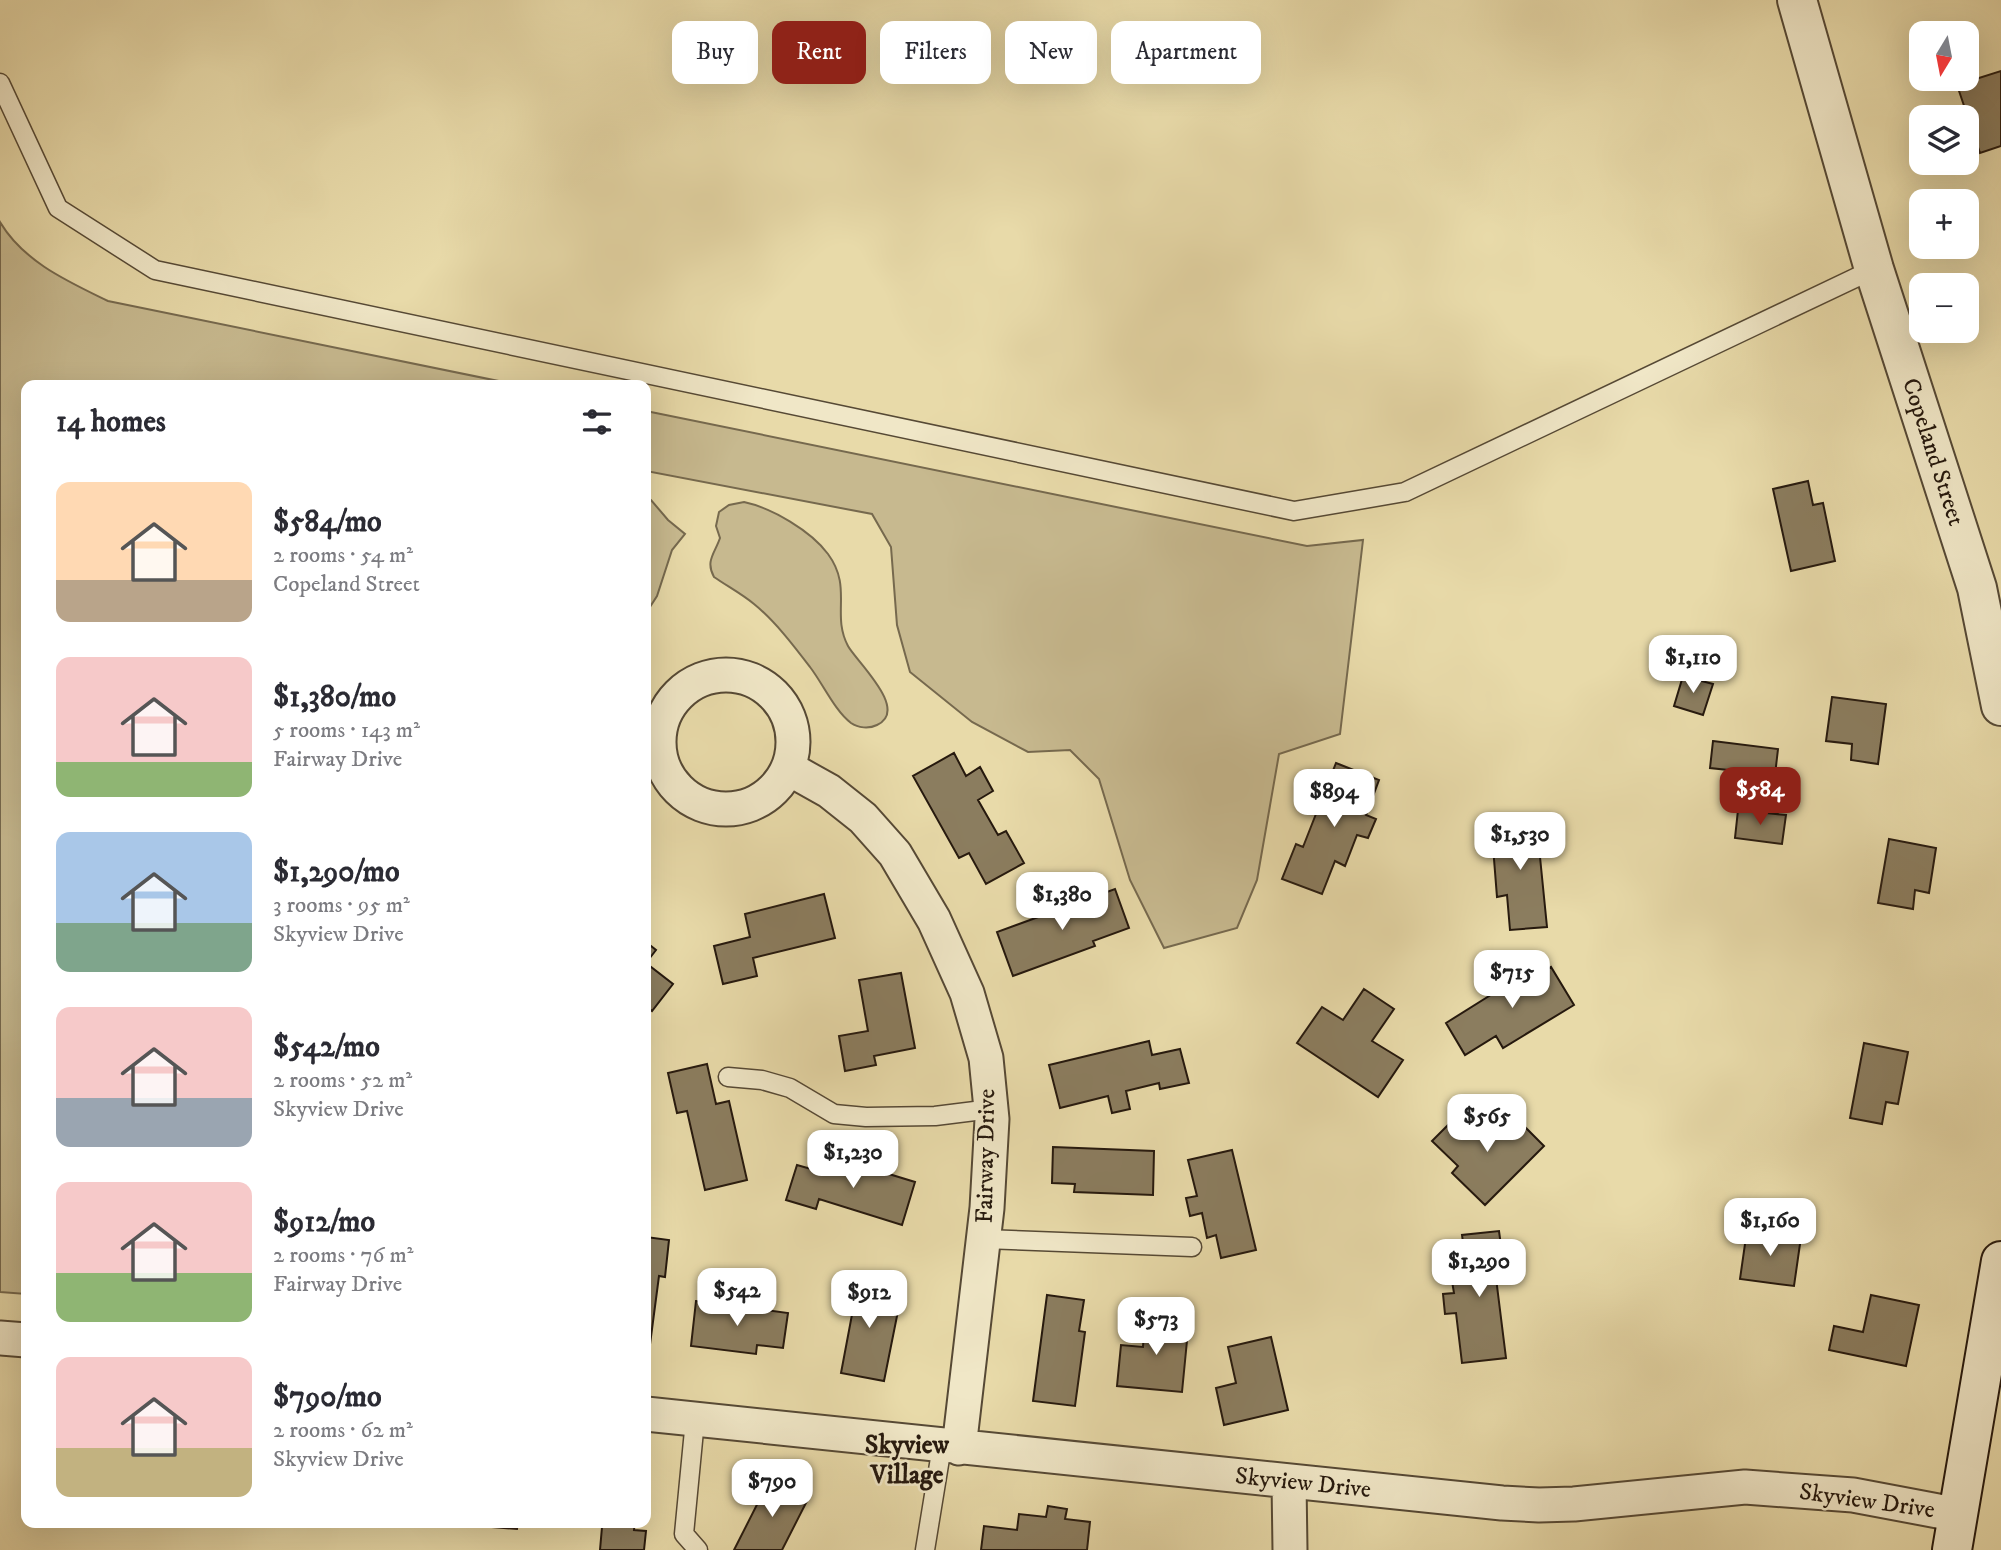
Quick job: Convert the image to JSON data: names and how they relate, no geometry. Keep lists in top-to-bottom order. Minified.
{"streets":{"street":["Copeland Street","Fairway Drive","Skyview Drive"]},"crossings":[["Fairway Drive","Skyview Drive"]],"districts":["Skyview Village"],"north":"bottom","page":{"map_buttons":["+","−"],"chip":["Buy","Rent","Filters","New","Apartment"],"heading":"14 homes","list":[{"name":"$584/mo","note":"2 rooms · 54 m² · Copeland Street"},{"name":"$1,380/mo","note":"5 rooms · 143 m² · Fairway Drive"},{"name":"$1,290/mo","note":"3 rooms · 95 m² · Skyview Drive"},{"name":"$542/mo","note":"2 rooms · 52 m² · Skyview Drive"},{"name":"$912/mo","note":"2 rooms · 76 m² · Fairway Drive"},{"name":"$790/mo","note":"2 rooms · 62 m² · Skyview Drive"}],"price":["$1,110","$584","$894","$1,530","$1,380","$715","$565","$1,230","$1,160","$1,290","$542","$912","$573","$790"]}}
